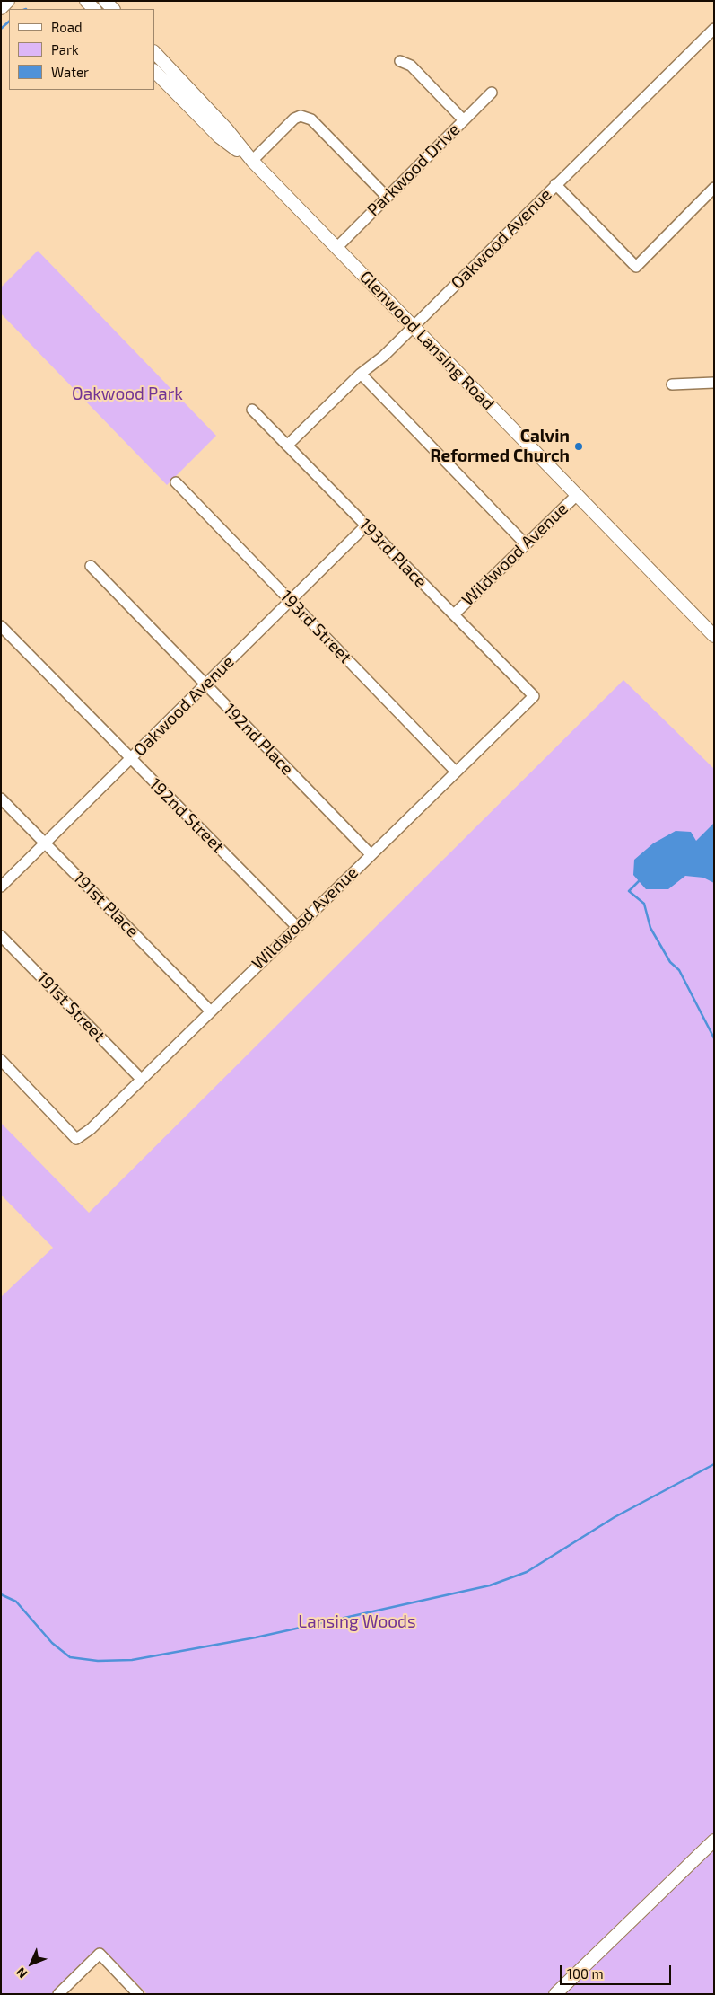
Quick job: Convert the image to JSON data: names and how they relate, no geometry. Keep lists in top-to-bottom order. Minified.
{"streets":{"main road":["Glenwood Lansing Road"],"street":["Parkwood Drive","Oakwood Avenue","193rd Place","Wildwood Avenue","193rd Street","192nd Place","192nd Street","191st Place","191st Street"]},"crossings":[["Parkwood Drive","Glenwood Lansing Road"],["Oakwood Avenue","Glenwood Lansing Road"],["Oakwood Avenue","193rd Place"],["Oakwood Avenue","193rd Street"],["Oakwood Avenue","192nd Place"],["Oakwood Avenue","192nd Street"],["Oakwood Avenue","191st Place"],["Glenwood Lansing Road","Wildwood Avenue"],["193rd Place","Wildwood Avenue"],["Wildwood Avenue","193rd Street"],["Wildwood Avenue","192nd Place"],["Wildwood Avenue","192nd Street"],["Wildwood Avenue","191st Place"],["Wildwood Avenue","191st Street"]],"parks":["Oakwood Park","Lansing Woods"],"places":["Calvin Reformed Church"],"legend":["Road","Park","Water"],"scale_bar":"100 m","north":"bottom left"}
